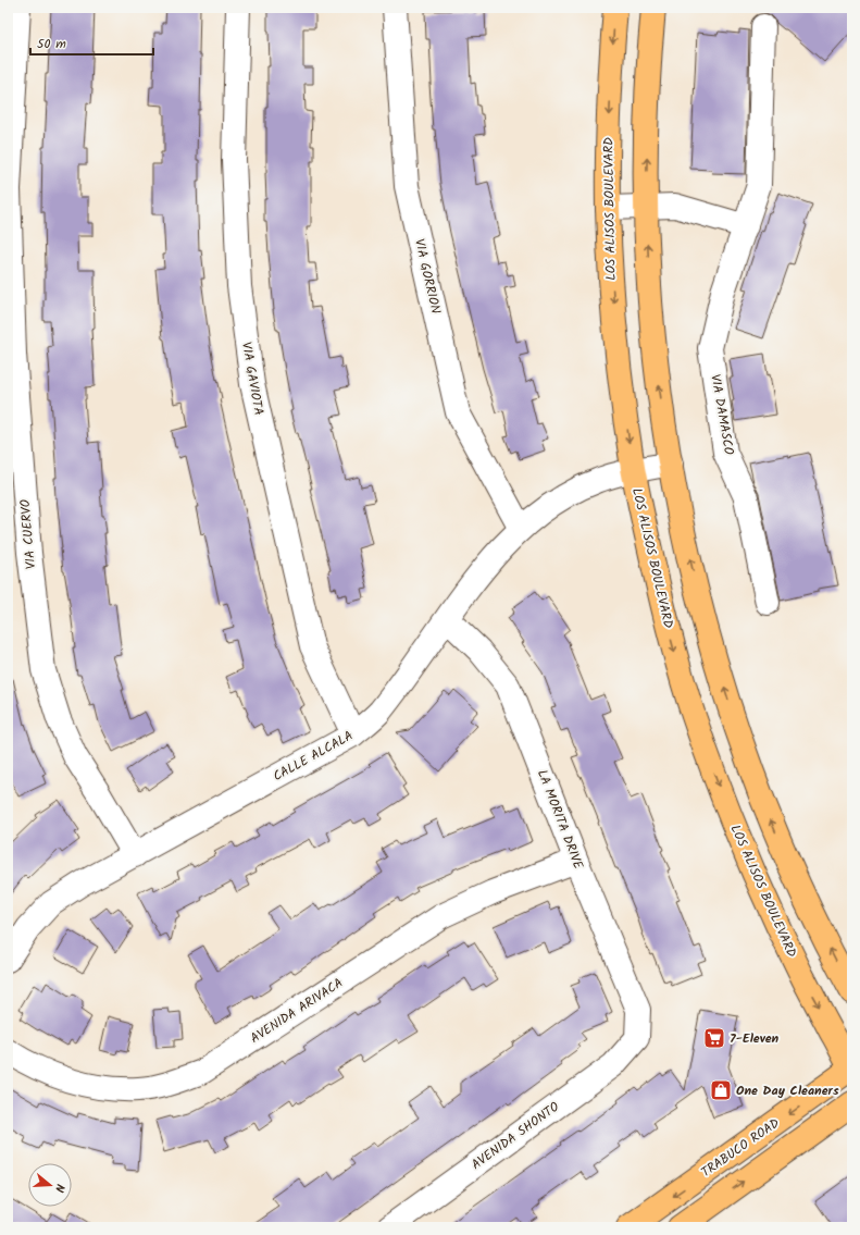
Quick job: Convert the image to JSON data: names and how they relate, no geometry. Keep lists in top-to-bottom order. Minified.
{"streets":{"main road":["LOS ALISOS BOULEVARD","TRABUCO ROAD"],"street":["VIA GORRION","VIA GAVIOTA","VIA DAMASCO","VIA CUERVO","CALLE ALCALA","LA MORITA DRIVE","AVENIDA ARIVACA","AVENIDA SHONTO"]},"crossings":[["LOS ALISOS BOULEVARD","CALLE ALCALA"],["LOS ALISOS BOULEVARD","TRABUCO ROAD"],["VIA GORRION","CALLE ALCALA"],["VIA GAVIOTA","CALLE ALCALA"],["VIA CUERVO","CALLE ALCALA"],["CALLE ALCALA","LA MORITA DRIVE"],["LA MORITA DRIVE","AVENIDA ARIVACA"],["LA MORITA DRIVE","AVENIDA SHONTO"]],"places":{"supermarket":["7-Eleven"],"shop":["One Day Cleaners"]},"scale_bar":"50 m","north":"right"}
